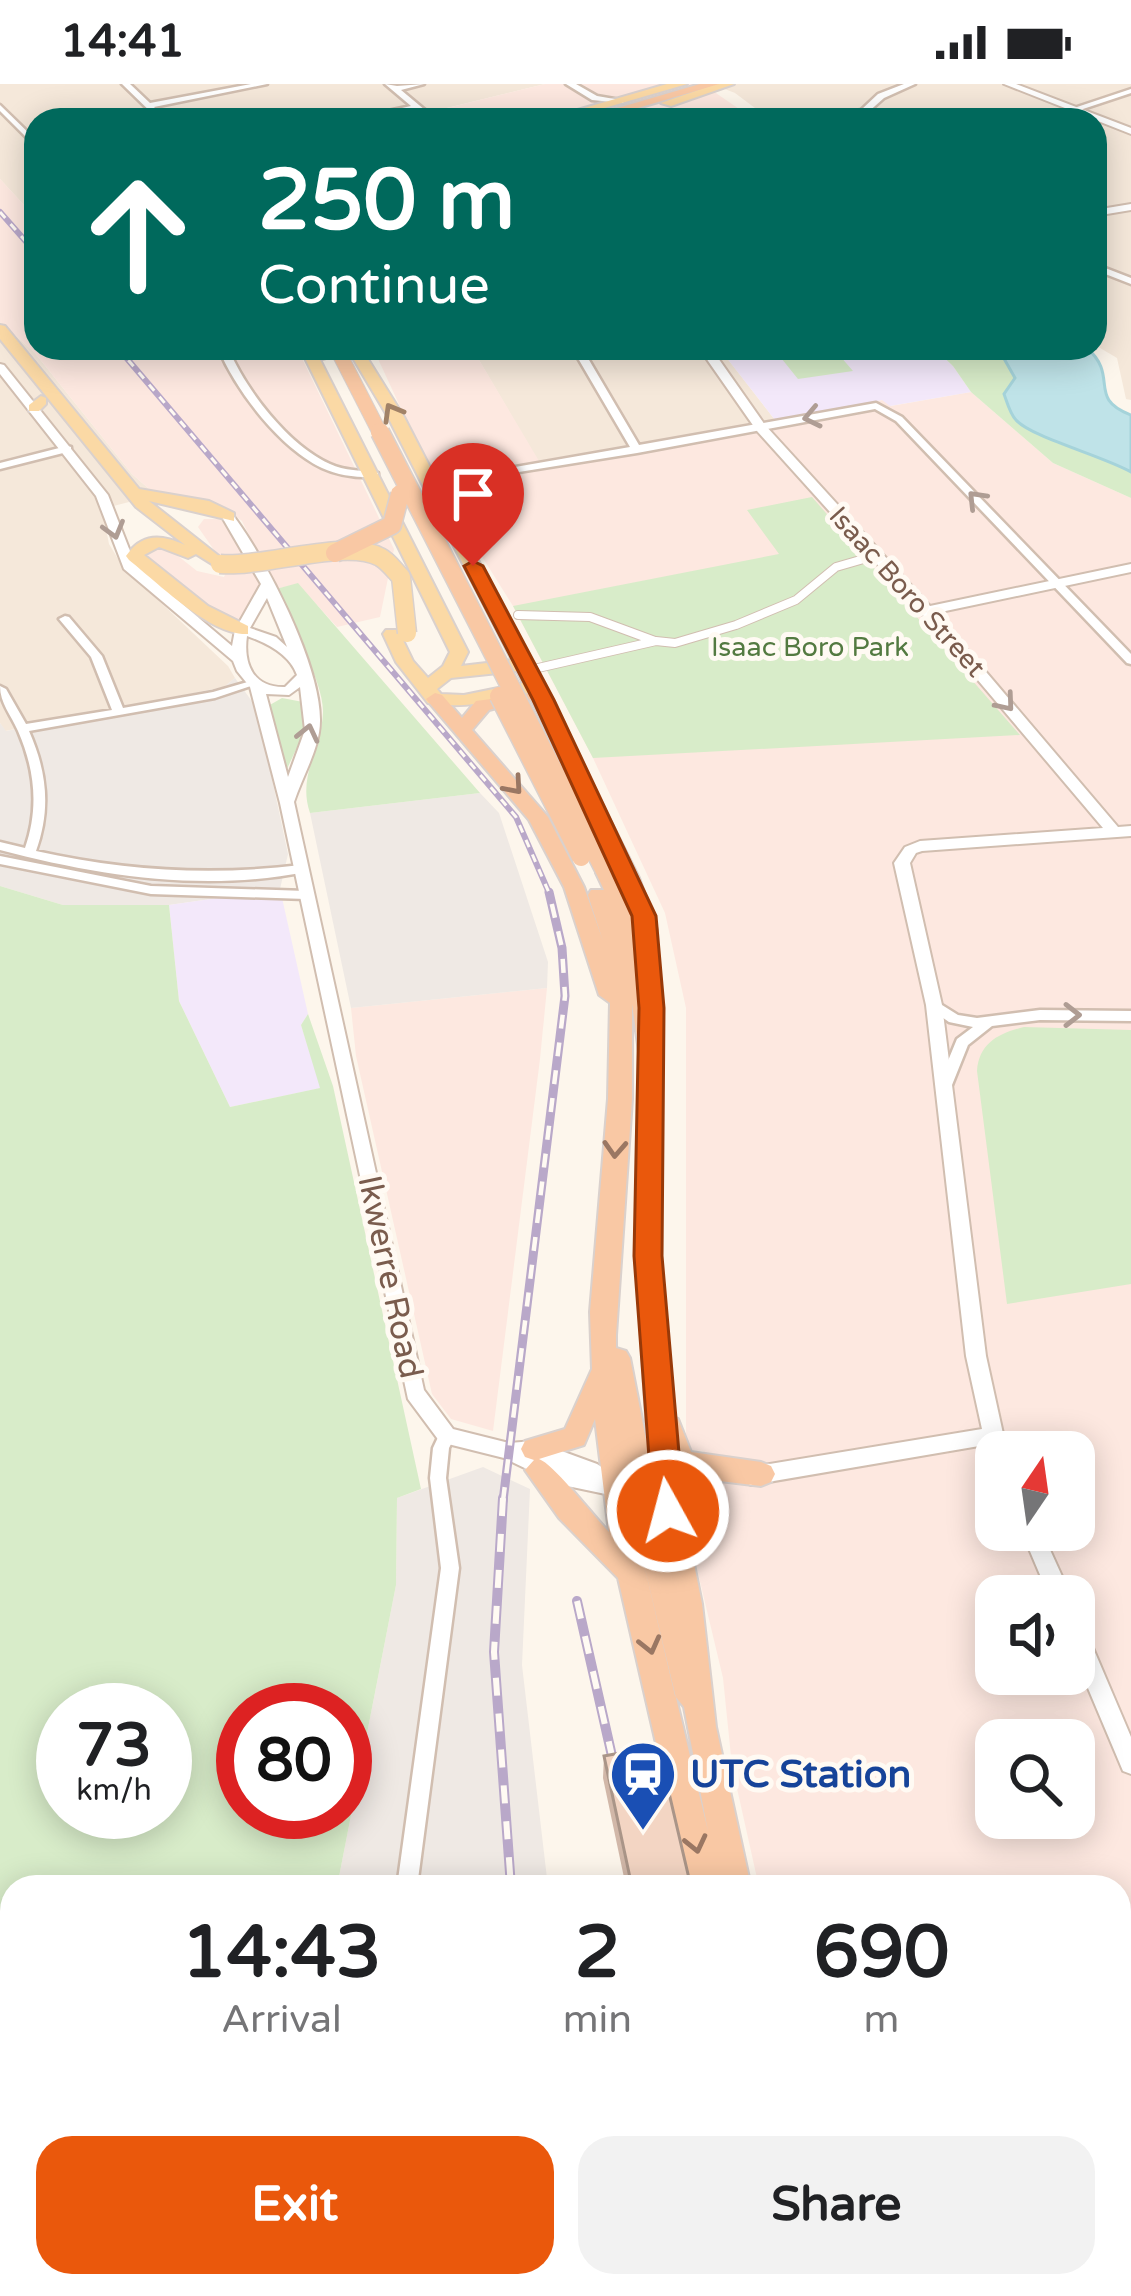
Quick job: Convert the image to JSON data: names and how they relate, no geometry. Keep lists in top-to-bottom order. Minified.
{"streets":{"street":["Isaac Boro Street","Ikwerre Road"]},"parks":["Isaac Boro Park"],"places":{"station":["UTC Station"]},"north":"top","page":{"status":"14:41","turn":["250 m","Continue"],"speed":"73 km/h","limit":"80","eta":["14:43","Arrival","2","min","690","m"],"buttons":["Exit","Share"]}}
